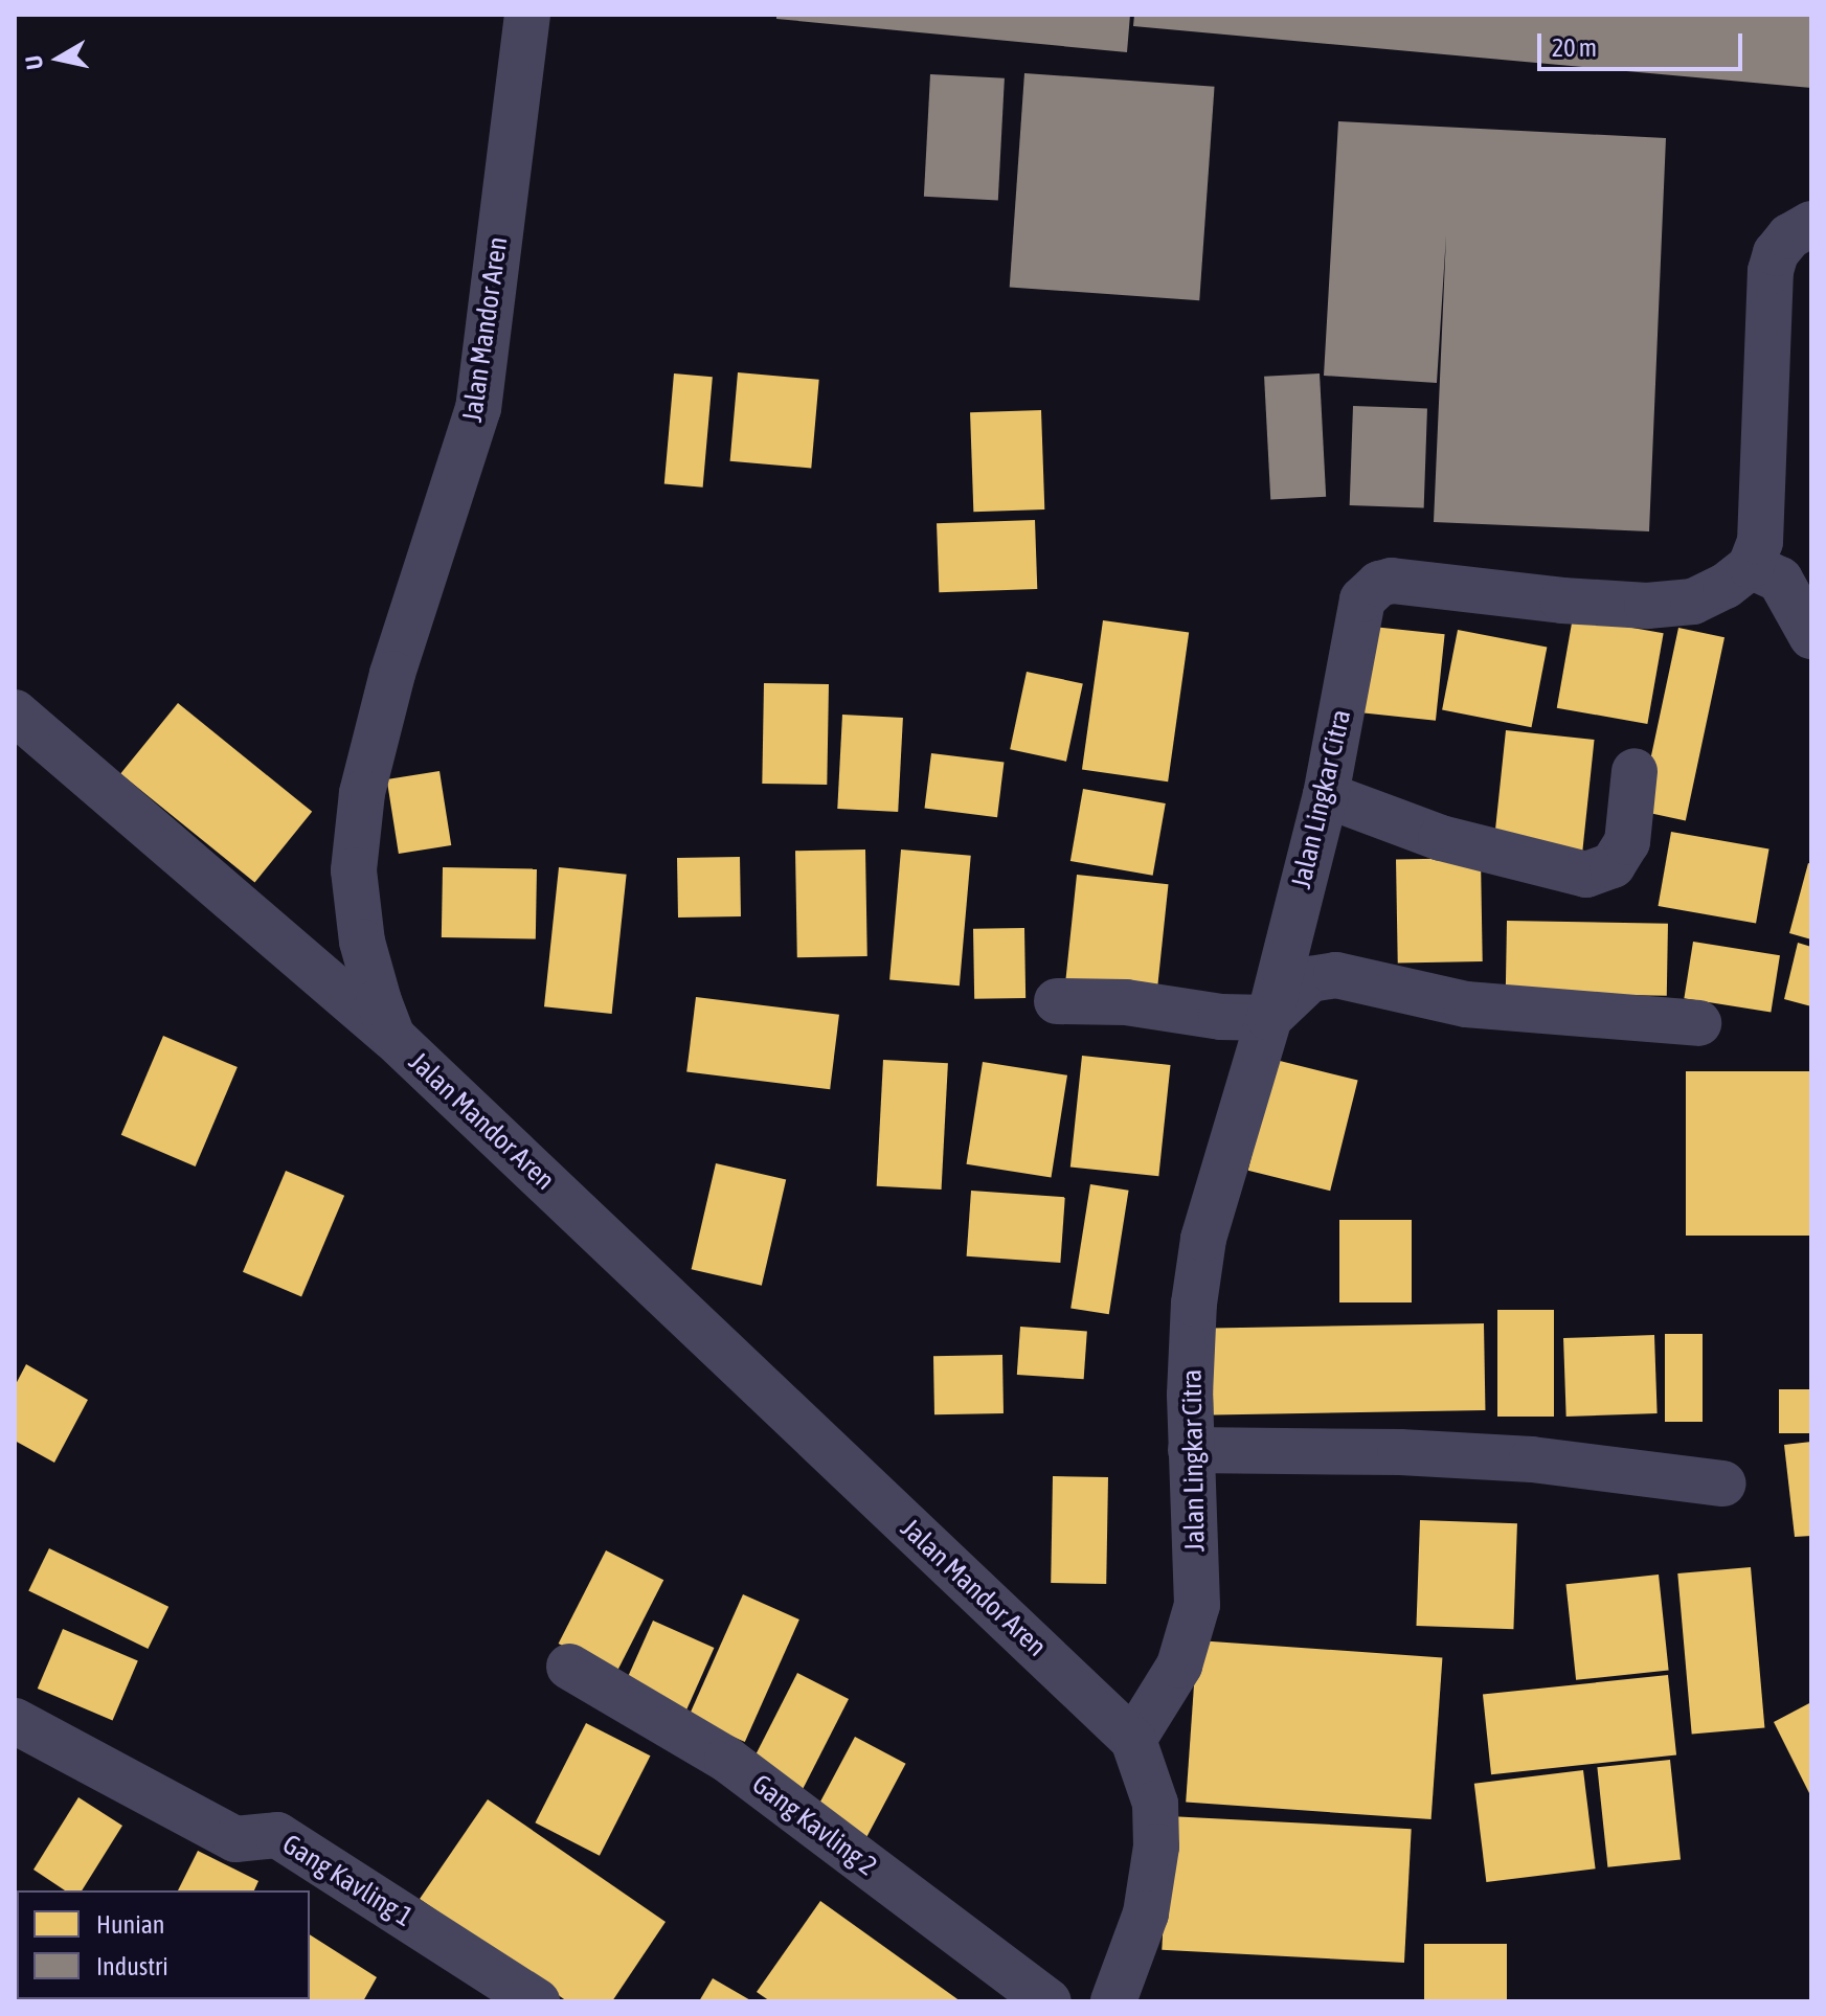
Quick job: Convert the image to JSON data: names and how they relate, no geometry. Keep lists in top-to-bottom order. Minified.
{"streets":{"street":["Jalan Mandor Aren","Jalan Lingkar Citra","Gang Kavling 2","Gang Kavling 1"]},"crossings":[["Jalan Mandor Aren","Jalan Lingkar Citra"]],"legend":["Hunian","Industri"],"scale_bar":"20 m","north":"left"}
